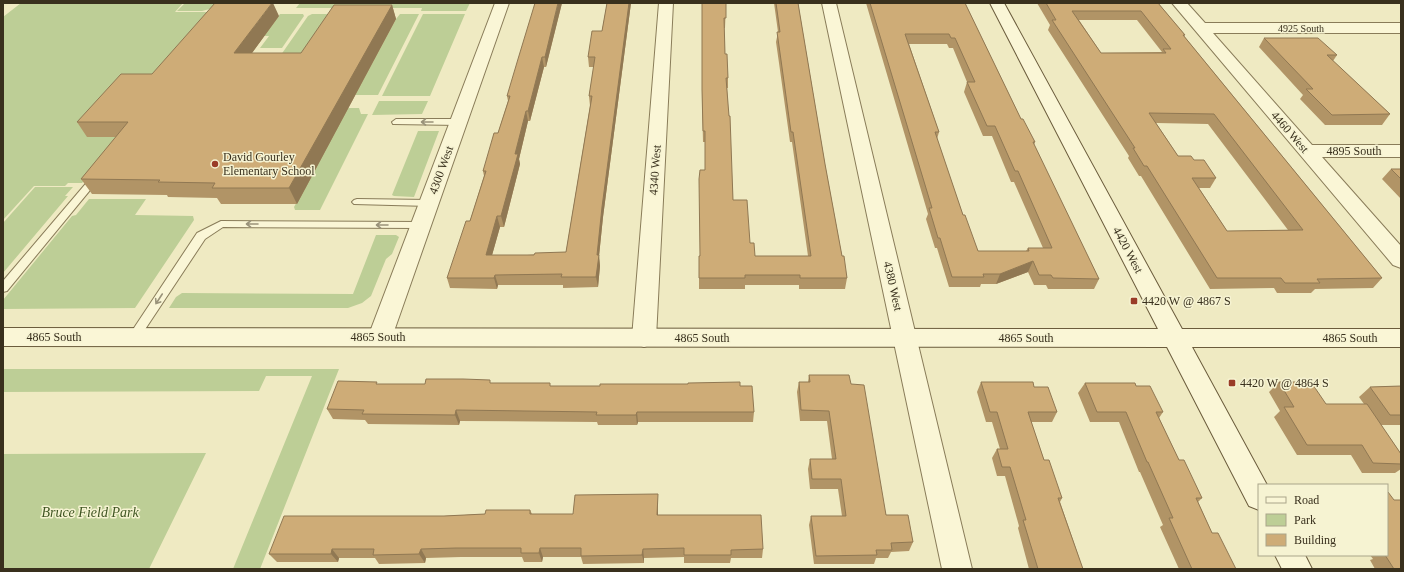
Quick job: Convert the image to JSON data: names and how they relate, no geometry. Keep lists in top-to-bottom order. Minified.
{"streets":{"street":["4925 South","4460 West","4895 South","4300 West","4340 West","4420 West","4380 West","4865 South"]},"crossings":[["4925 South","4460 West"],["4460 West","4895 South"],["4300 West","4865 South"],["4340 West","4865 South"],["4420 West","4865 South"],["4380 West","4865 South"]],"parks":["Bruce Field Park"],"places":{"other":["David Gourley Elementary School"],"transit":["4420 W @ 4867 S","4420 W @ 4864 S"]},"legend":["Road","Park","Building"]}
